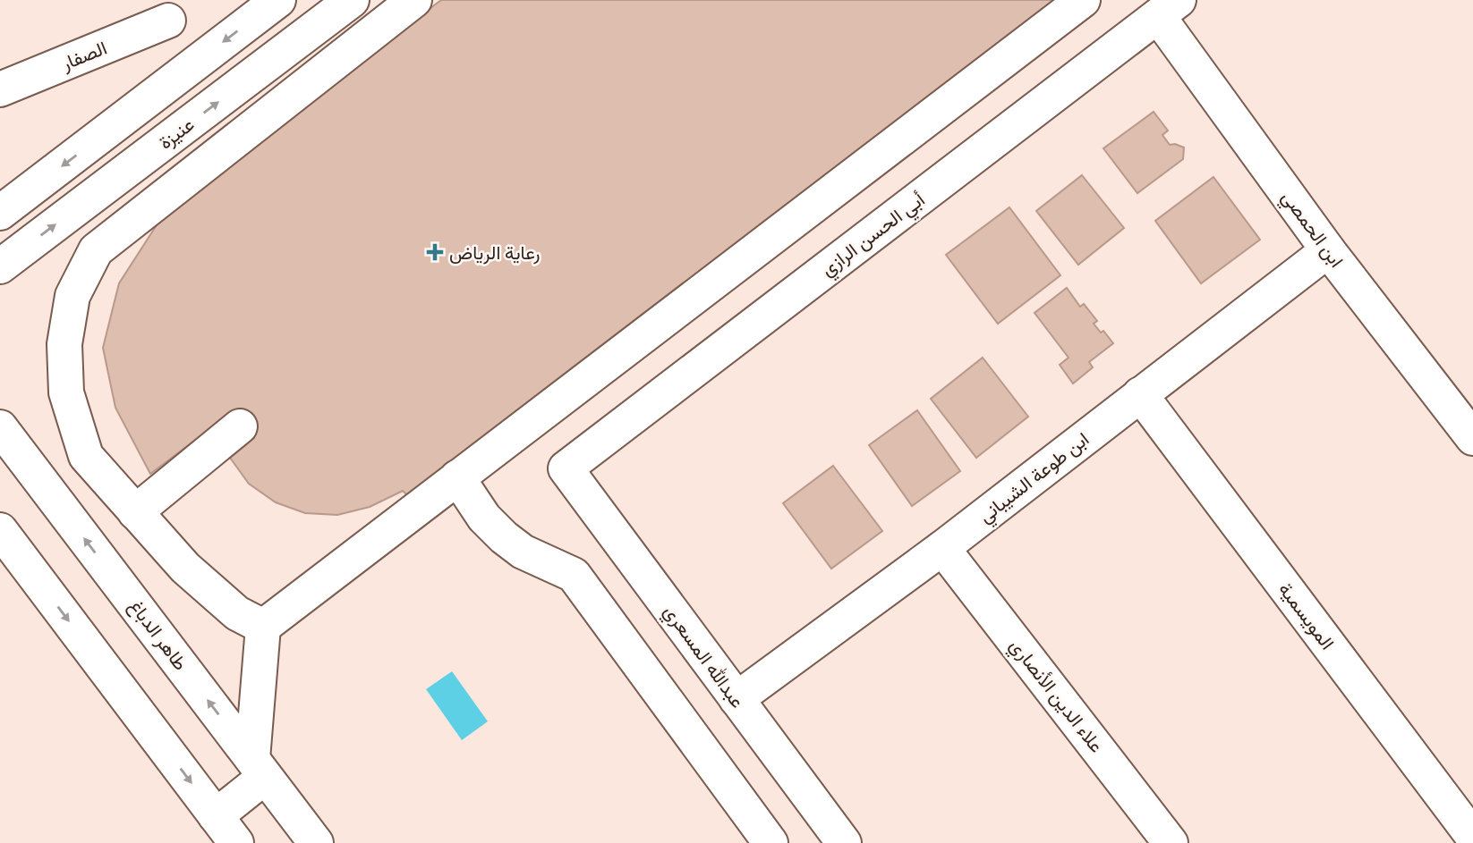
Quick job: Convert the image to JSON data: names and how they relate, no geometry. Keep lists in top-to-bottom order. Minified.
{"streets":{"street":["الصفار","عنيزة","ابن الحمصي","أبي الحسن الرازي","ابن طوعة الشيباني","المويسمية","طاهر الدباغ","عبدالله المسعري","علاء الدين الأنصاري"]},"crossings":[["ابن الحمصي","أبي الحسن الرازي"],["ابن الحمصي","ابن طوعة الشيباني"],["أبي الحسن الرازي","عبدالله المسعري"],["ابن طوعة الشيباني","المويسمية"],["ابن طوعة الشيباني","عبدالله المسعري"],["ابن طوعة الشيباني","علاء الدين الأنصاري"]],"places":{"health":["رعاية الرياض"]}}
